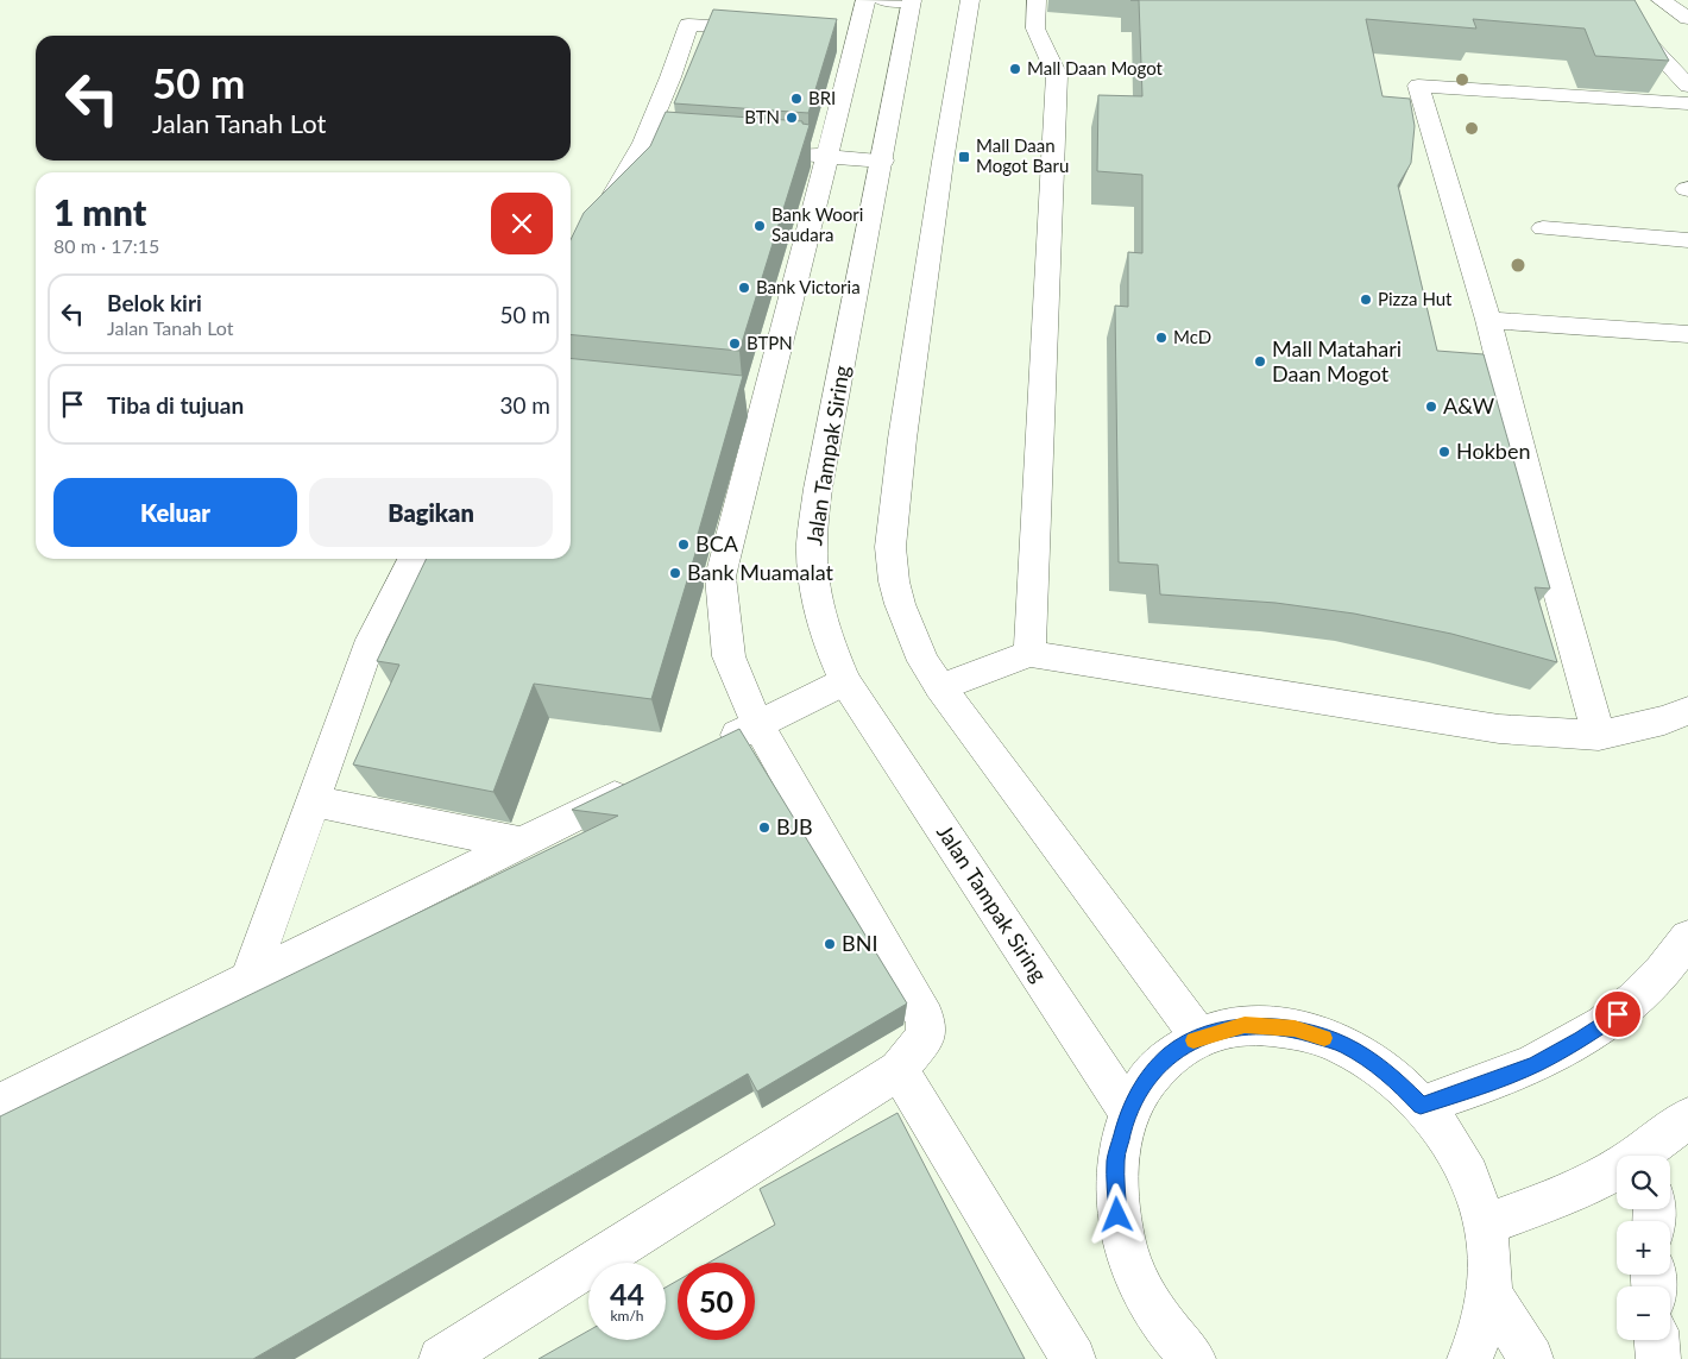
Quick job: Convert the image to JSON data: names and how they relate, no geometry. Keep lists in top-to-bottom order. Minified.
{"streets":{"main road":["Jalan Tampak Siring"]},"places":{"other":["Mall Daan Mogot","BRI","BTN","Bank Woori Saudara","Bank Victoria","Pizza Hut","McD","BTPN","Mall Matahari Daan Mogot","A&W","Hokben","BCA","Bank Muamalat","BJB","BNI"],"transit":["Mall Daan Mogot Baru"]},"page":{"turn":["50 m","Jalan Tanah Lot"],"heading":["1 mnt","80 m · 17:15"],"list":[{"name":"Belok kiri","note":"Jalan Tanah Lot","value":"50 m"},{"name":"Tiba di tujuan","value":"30 m"}],"buttons":["Keluar","Bagikan"],"map_buttons":["+","−"],"speed":"44 km/h","limit":"50"}}
